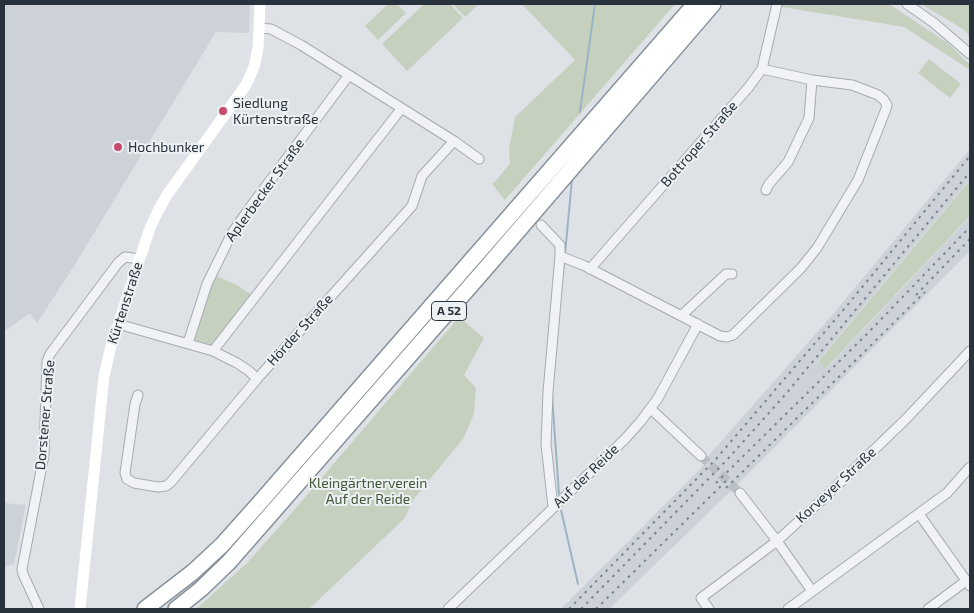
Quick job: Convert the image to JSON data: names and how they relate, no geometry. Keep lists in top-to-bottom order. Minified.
{"streets":{"highway":["A 52"],"main road":["Kürtenstraße"],"street":["Bottroper Straße","Aplerbecker Straße","Hörder Straße","Dorstener Straße","Auf der Reide","Korveyer Straße"]},"crossings":[["Kürtenstraße","Dorstener Straße"]],"parks":["Kleingärtnerverein Auf der Reide"],"places":["Siedlung Kürtenstraße","Hochbunker"]}
